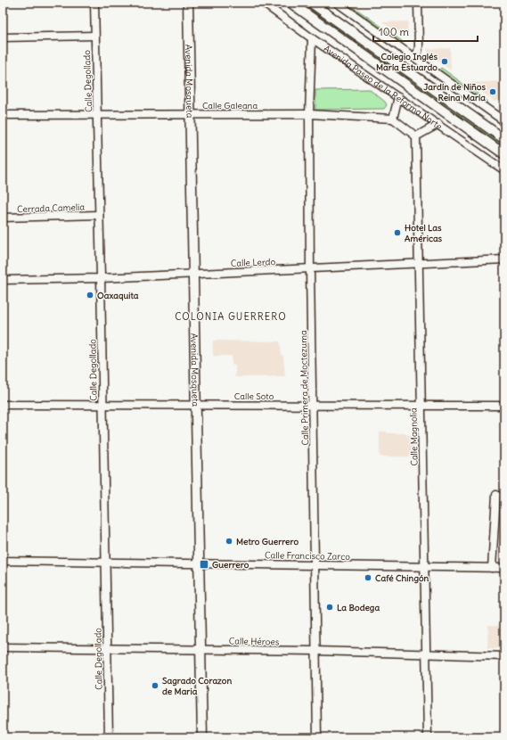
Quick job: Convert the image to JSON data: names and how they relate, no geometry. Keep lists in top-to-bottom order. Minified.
{"streets":{"main road":["Avenida Mosqueta","Avenida Paseo de la Reforma Norte"],"street":["Calle Degollado","Calle Galeana","Cerrada Camelia","Calle Lerdo","Calle Primera de Moctezuma","Calle Soto","Calle Magnolia","Calle Francisco Zarco","Calle Héroes"]},"crossings":[["Calle Degollado","Calle Galeana"],["Calle Degollado","Cerrada Camelia"],["Calle Degollado","Calle Lerdo"],["Calle Degollado","Calle Soto"],["Calle Degollado","Calle Francisco Zarco"],["Calle Degollado","Calle Héroes"],["Avenida Mosqueta","Calle Galeana"],["Avenida Mosqueta","Calle Lerdo"],["Avenida Mosqueta","Calle Soto"],["Avenida Mosqueta","Calle Francisco Zarco"],["Avenida Mosqueta","Calle Héroes"],["Avenida Paseo de la Reforma Norte","Calle Primera de Moctezuma"],["Calle Galeana","Calle Primera de Moctezuma"],["Calle Lerdo","Calle Primera de Moctezuma"],["Calle Lerdo","Calle Magnolia"],["Calle Primera de Moctezuma","Calle Soto"],["Calle Primera de Moctezuma","Calle Francisco Zarco"],["Calle Primera de Moctezuma","Calle Héroes"],["Calle Soto","Calle Magnolia"],["Calle Magnolia","Calle Francisco Zarco"],["Calle Magnolia","Calle Héroes"]],"districts":["COLONIA GUERRERO"],"places":{"other":["Colegio Inglés María Estuardo","Jardín de Niños Reina María","Hotel Las Américas","Oaxaquita","Metro Guerrero","Café Chingón","La Bodega","Sagrado Corazon de Maria"],"transit":["Guerrero"]},"scale_bar":"100 m"}
